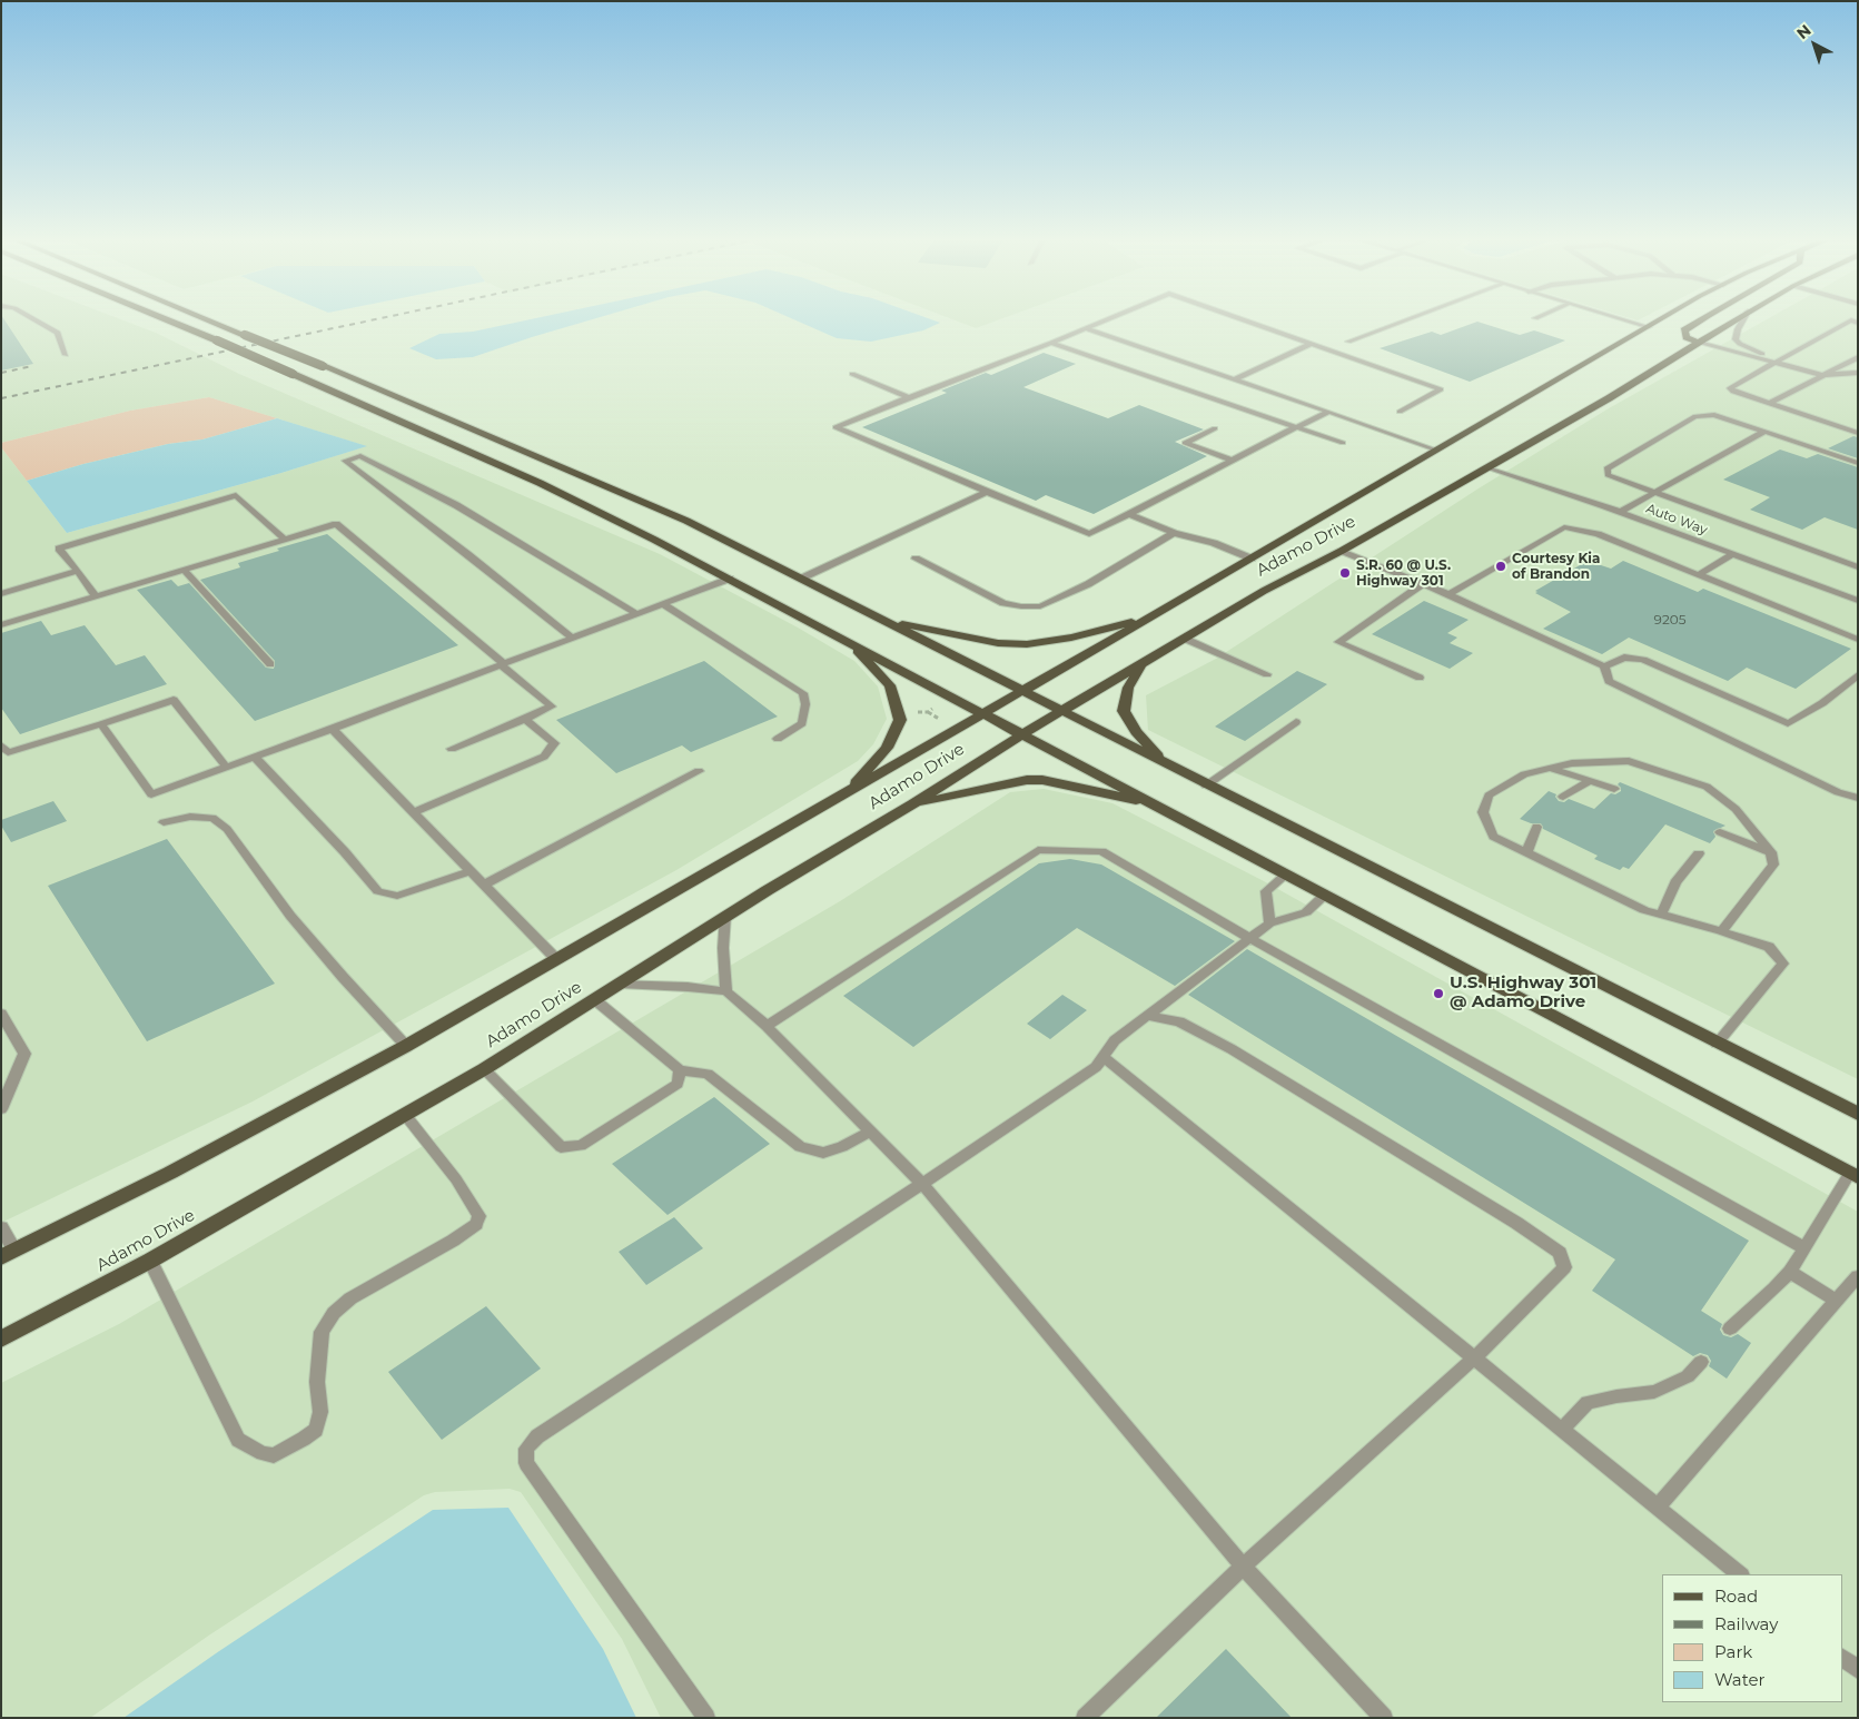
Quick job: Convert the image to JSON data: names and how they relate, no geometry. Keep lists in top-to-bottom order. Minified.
{"streets":{"main road":["Adamo Drive"],"street":["Auto Way"]},"crossings":[["Auto Way","Adamo Drive"]],"places":["Courtesy Kia of Brandon","S.R. 60 @ U.S. Highway 301","U.S. Highway 301 @ Adamo Drive"],"house_numbers":["9205"],"legend":["Road","Railway","Park","Water"],"north":"top left"}
